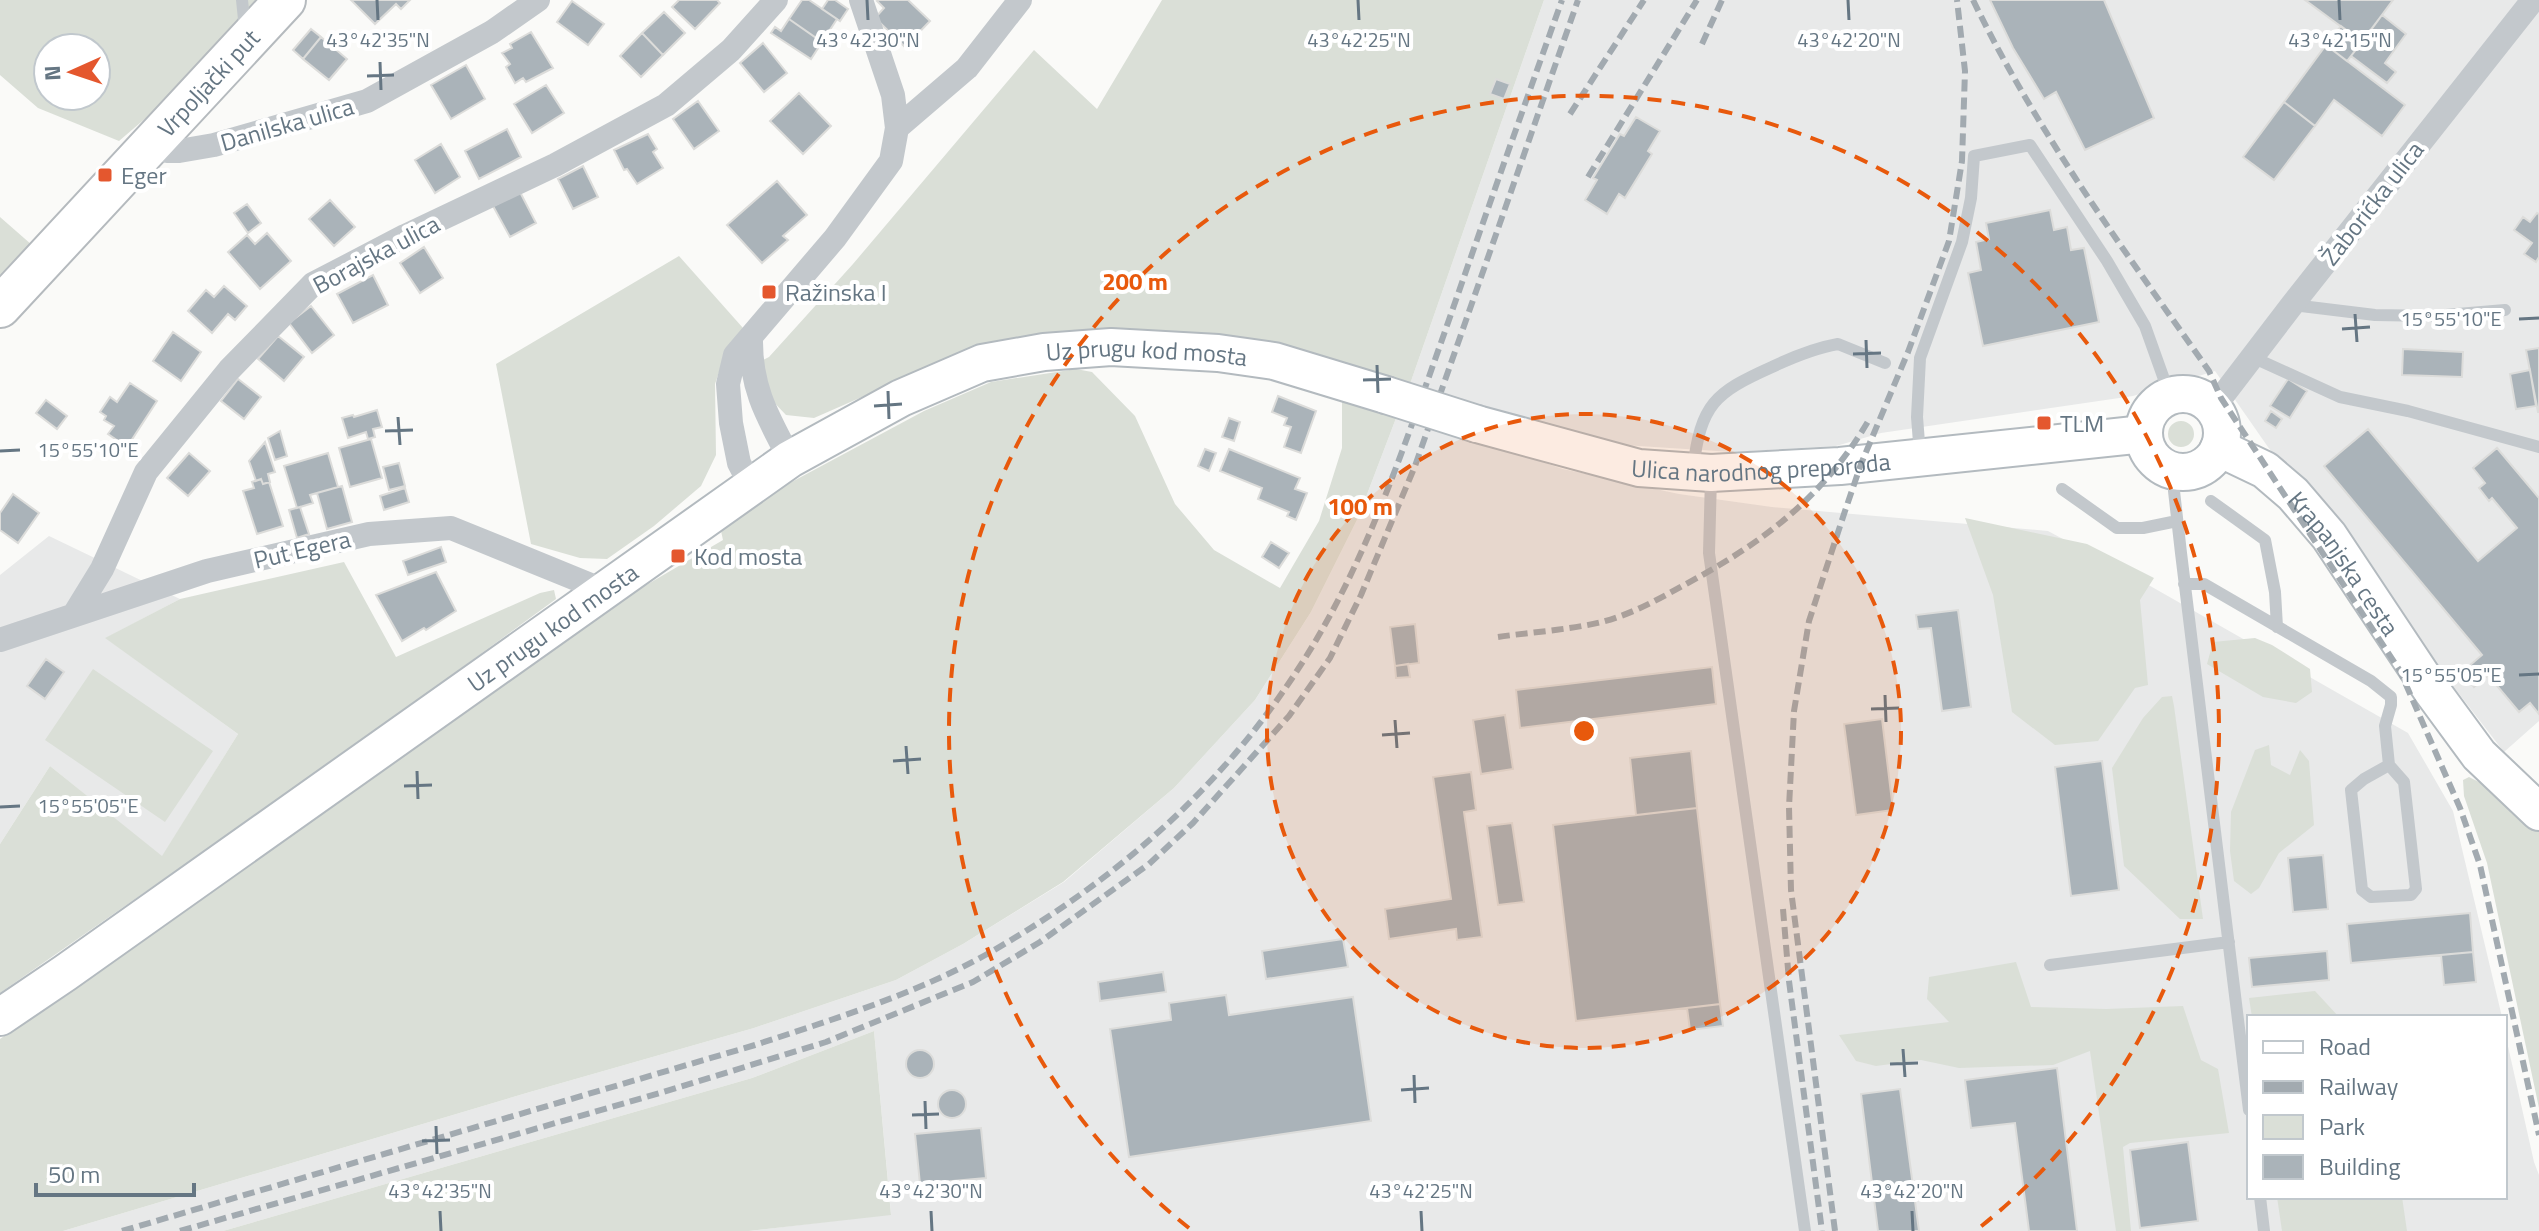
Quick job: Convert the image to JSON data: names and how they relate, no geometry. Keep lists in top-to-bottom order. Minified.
{"streets":{"main road":["Vrpoljački put"],"street":["Danilska ulica","Žaborićka ulica","Borajska ulica","Uz prugu kod mosta","Ulica narodnog preporoda","Put Egera","Krapanjska cesta"]},"crossings":[["Vrpoljački put","Danilska ulica"],["Žaborićka ulica","Ulica narodnog preporoda"],["Žaborićka ulica","Krapanjska cesta"],["Borajska ulica","Put Egera"],["Uz prugu kod mosta","Ulica narodnog preporoda"],["Uz prugu kod mosta","Put Egera"],["Ulica narodnog preporoda","Krapanjska cesta"]],"places":{"transit":["Eger","Ražinska I","TLM","Kod mosta"]},"legend":["Road","Railway","Park","Building"],"scale_bar":"50 m","north":"left","coordinates":["43°42'35\"N","43°42'30\"N","43°42'25\"N","43°42'20\"N","43°42'15\"N","15°55'10\"E","15°55'05\"E"],"rings":["200 m","100 m"]}
